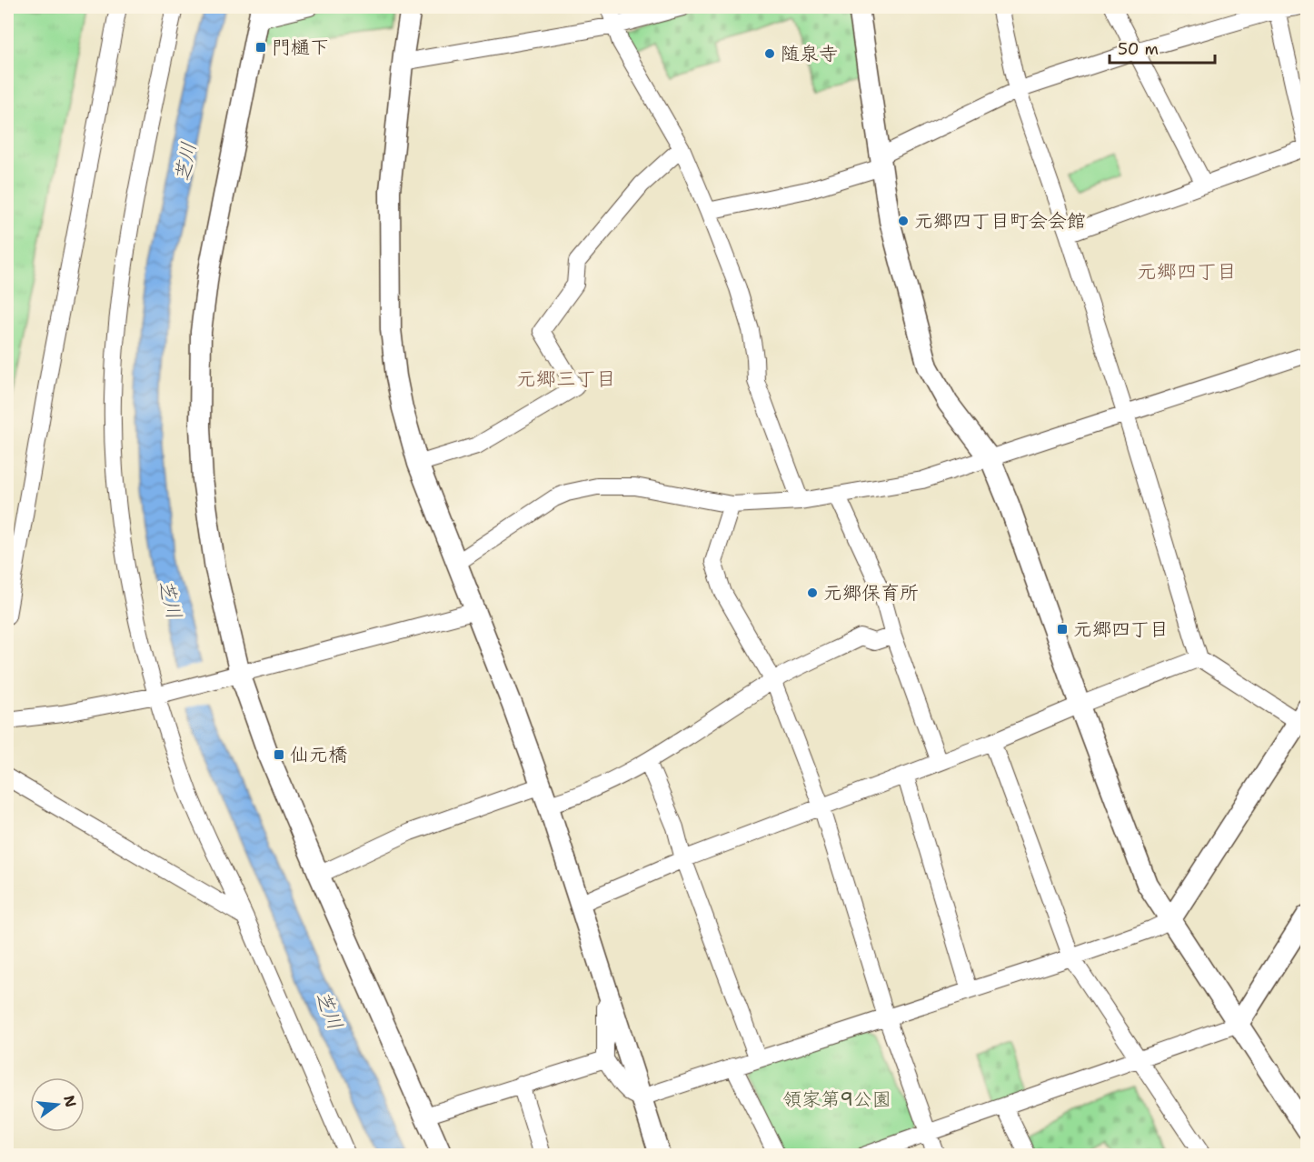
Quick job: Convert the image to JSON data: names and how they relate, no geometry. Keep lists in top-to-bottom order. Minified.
{"districts":["元郷四丁目","元郷三丁目"],"water":["芝川"],"parks":["領家第9公園"],"places":{"transit":["門樋下","元郷四丁目","仙元橋"],"other":["随泉寺","元郷四丁目町会会館","元郷保育所"]},"scale_bar":"50 m","north":"right"}
